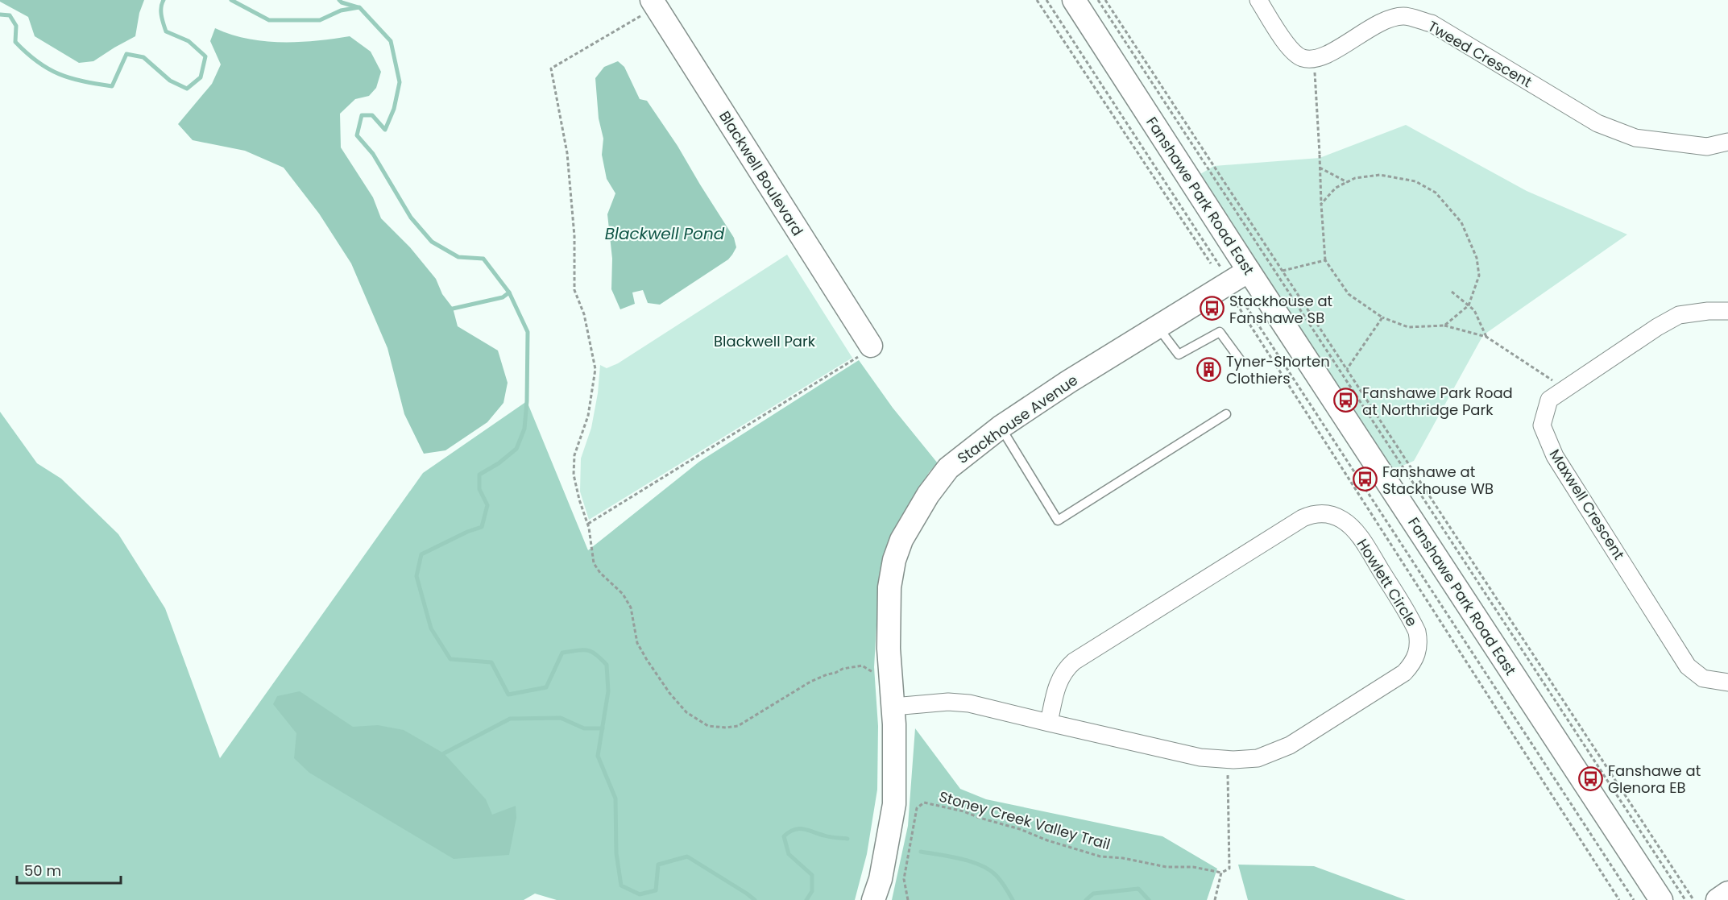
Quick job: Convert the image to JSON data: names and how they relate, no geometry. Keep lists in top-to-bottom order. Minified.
{"streets":{"street":["Tweed Crescent","Blackwell Boulevard","Fanshawe Park Road East","Stackhouse Avenue","Maxwell Crescent","Howlett Circle"],"path":["Stoney Creek Valley Trail"]},"crossings":[["Fanshawe Park Road East","Stackhouse Avenue"],["Stackhouse Avenue","Howlett Circle"]],"water":["Blackwell Pond"],"parks":["Blackwell Park"],"places":{"bus stop":["Stackhouse at Fanshawe SB","Fanshawe Park Road at Northridge Park","Fanshawe at Stackhouse WB","Fanshawe at Glenora EB"],"building":["Tyner-Shorten Clothiers"]},"scale_bar":"50 m"}
